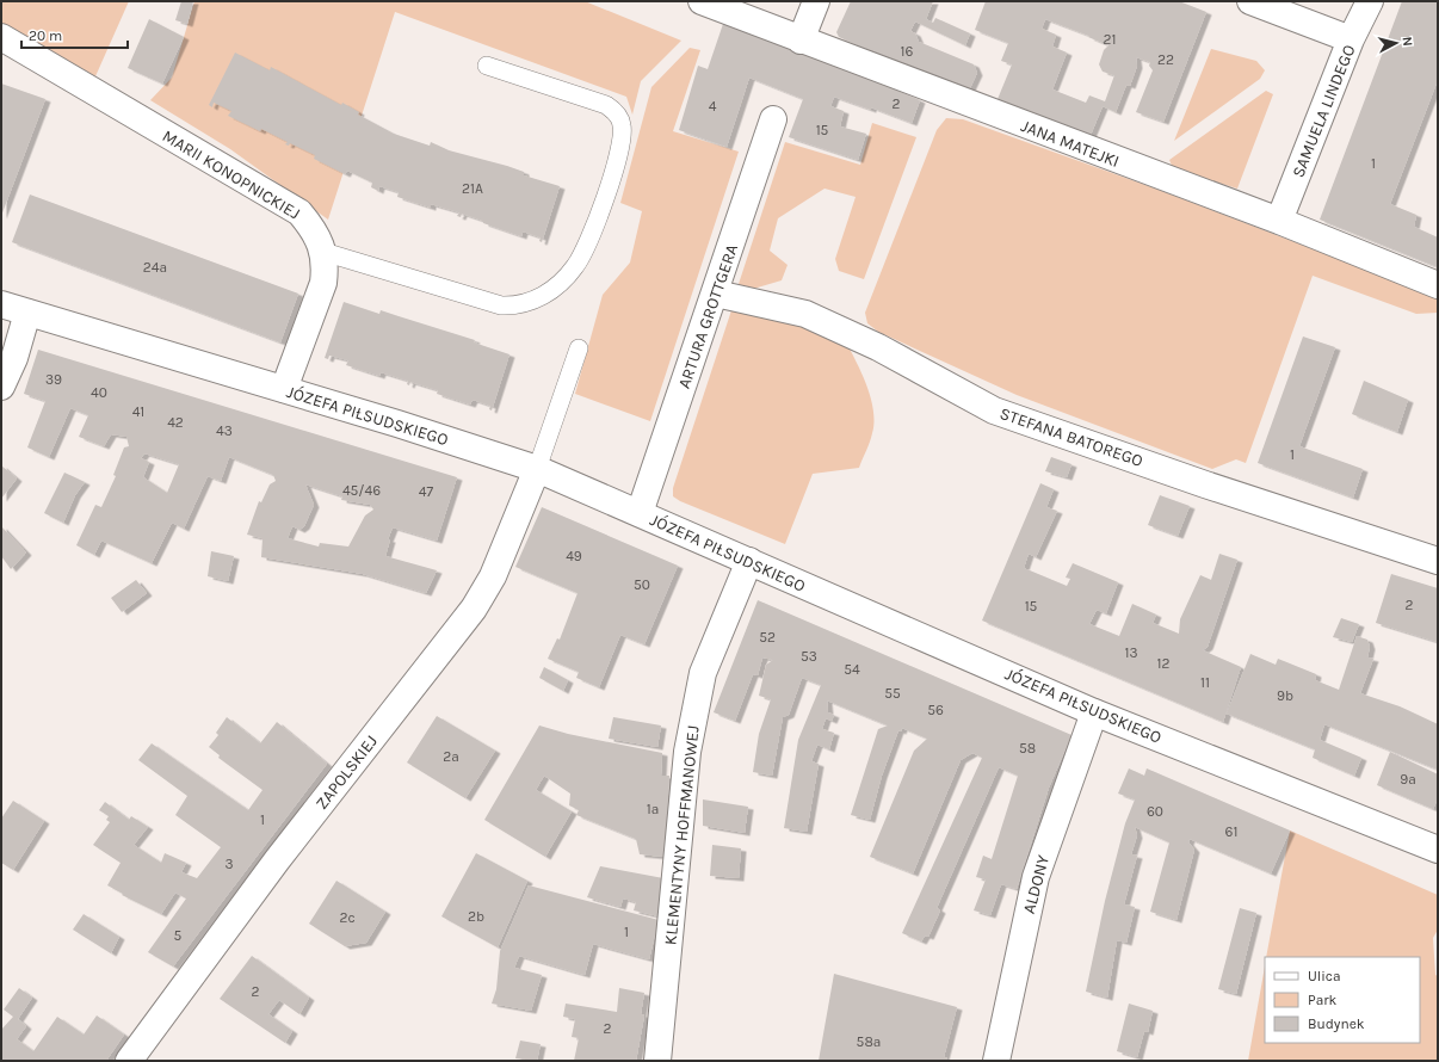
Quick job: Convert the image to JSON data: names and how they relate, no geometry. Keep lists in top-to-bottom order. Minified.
{"streets":{"street":["SAMUELA LINDEGO","JANA MATEJKI","MARII KONOPNICKIEJ","ARTURA GROTTGERA","JÓZEFA PIŁSUDSKIEGO","STEFANA BATOREGO","ZAPOLSKIEJ","KLEMENTYNY HOFFMANOWEJ","ALDONY"]},"crossings":[["SAMUELA LINDEGO","JANA MATEJKI"],["MARII KONOPNICKIEJ","JÓZEFA PIŁSUDSKIEGO"],["ARTURA GROTTGERA","JÓZEFA PIŁSUDSKIEGO"],["ARTURA GROTTGERA","STEFANA BATOREGO"],["JÓZEFA PIŁSUDSKIEGO","ZAPOLSKIEJ"],["JÓZEFA PIŁSUDSKIEGO","KLEMENTYNY HOFFMANOWEJ"],["JÓZEFA PIŁSUDSKIEGO","ALDONY"]],"house_numbers":["21","16","22","2","4","15","1","21A","24a","39","40","41","42","43","1","45/46","47","49","50","2","15","52","13","53","12","54","11","55","9b","56","58","2a","9a","1a","60","1","61","3","2b","2c","1","5","2","2","58a"],"legend":["Ulica","Park","Budynek"],"scale_bar":"20 m","north":"right"}
